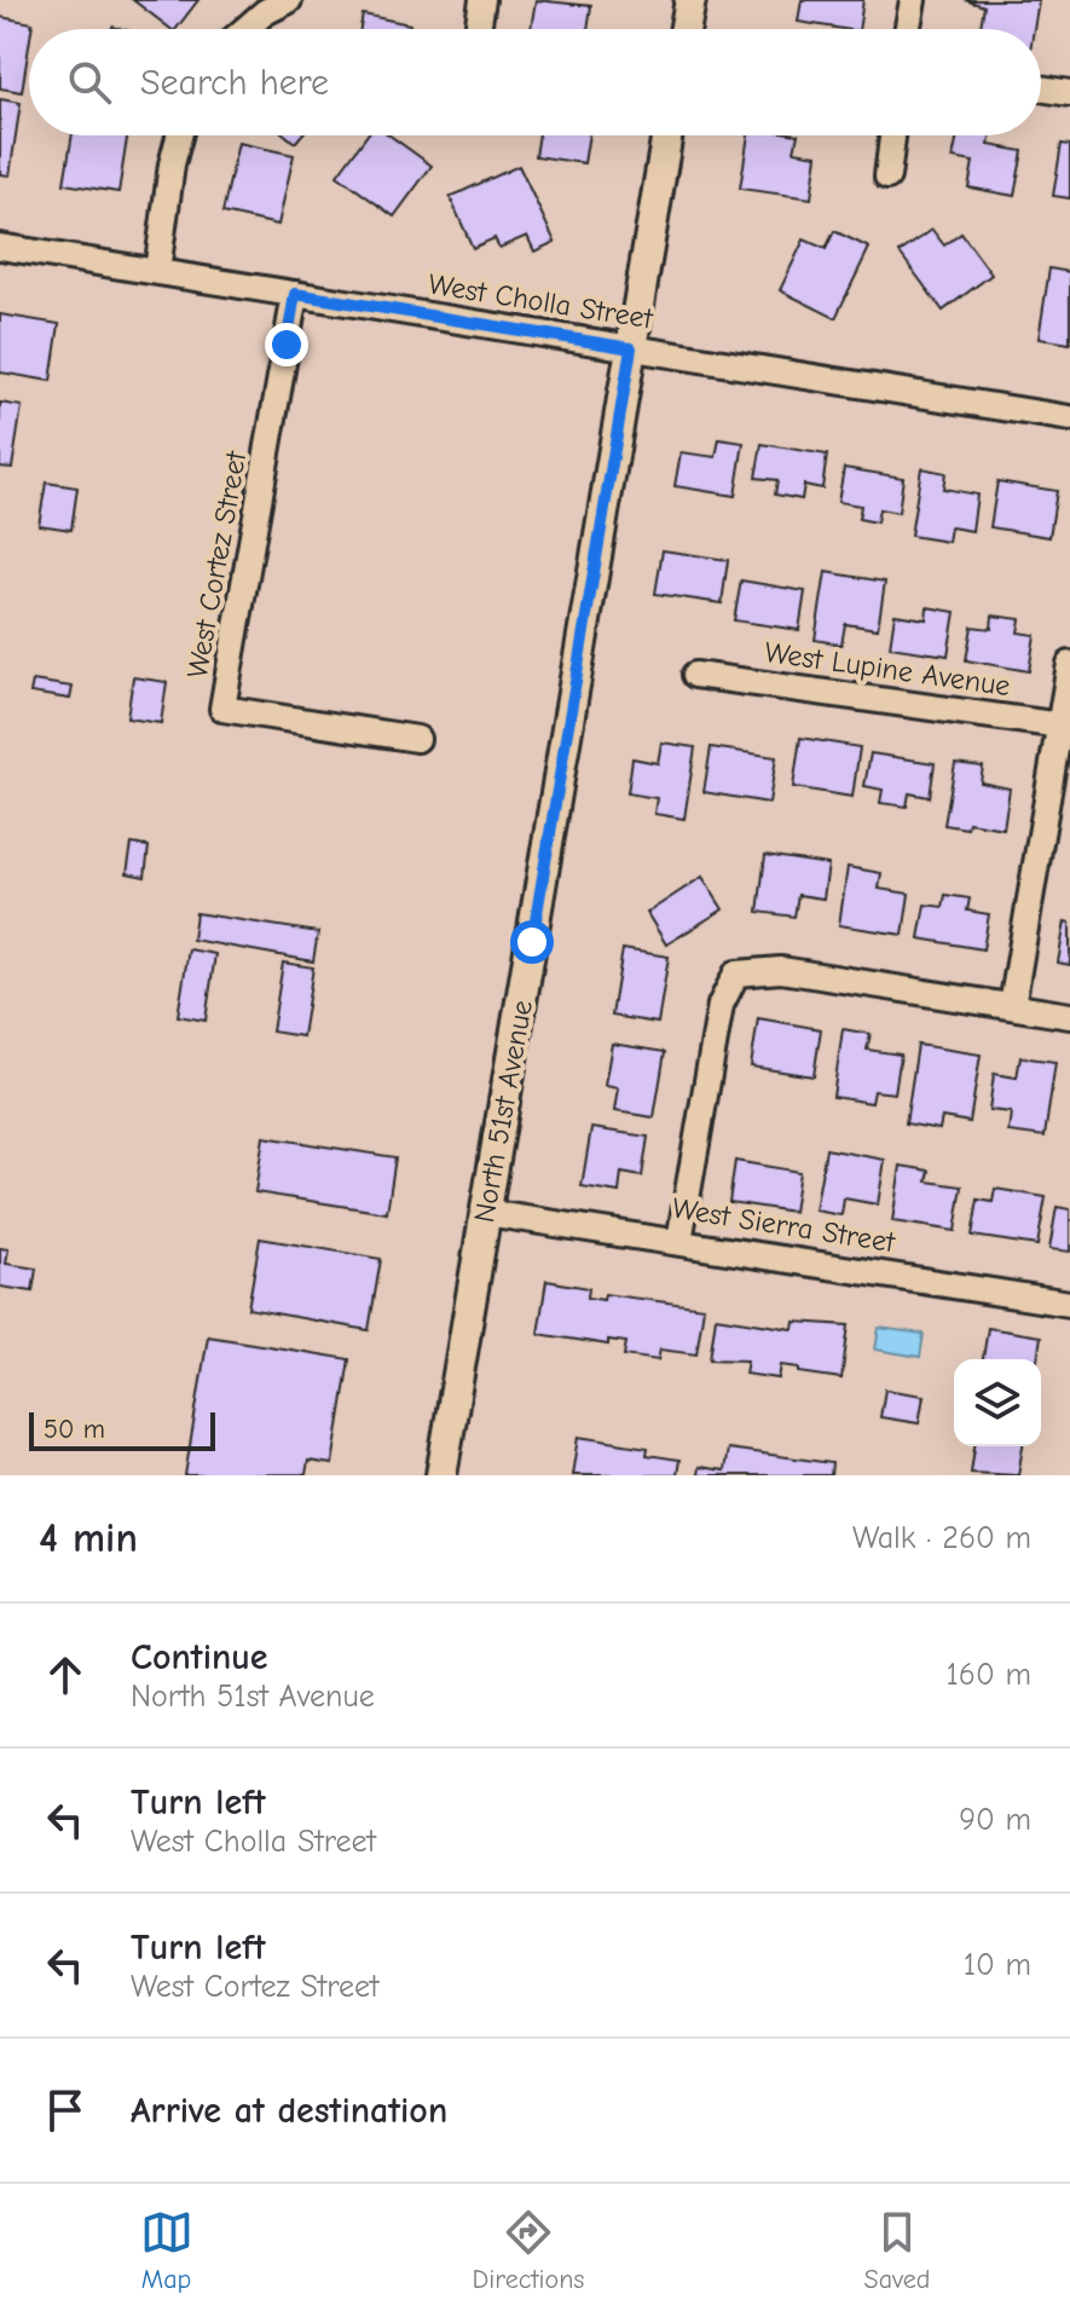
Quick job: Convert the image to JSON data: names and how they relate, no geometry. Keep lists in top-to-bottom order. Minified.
{"streets":{"main road":["North 51st Avenue"],"street":["West Cholla Street","West Cortez Street","West Lupine Avenue","West Sierra Street"]},"crossings":[["West Cholla Street","West Cortez Street"],["West Cholla Street","North 51st Avenue"],["North 51st Avenue","West Sierra Street"]],"scale_bar":"50 m","page":{"search":"Search here","scale":"50 m","heading":["4 min","Walk · 260 m"],"list":[["Continue","North 51st Avenue","160 m"],["Turn left","West Cholla Street","90 m"],["Turn left","West Cortez Street","10 m"],"Arrive at destination"],"nav":["Map","Directions","Saved"]}}
